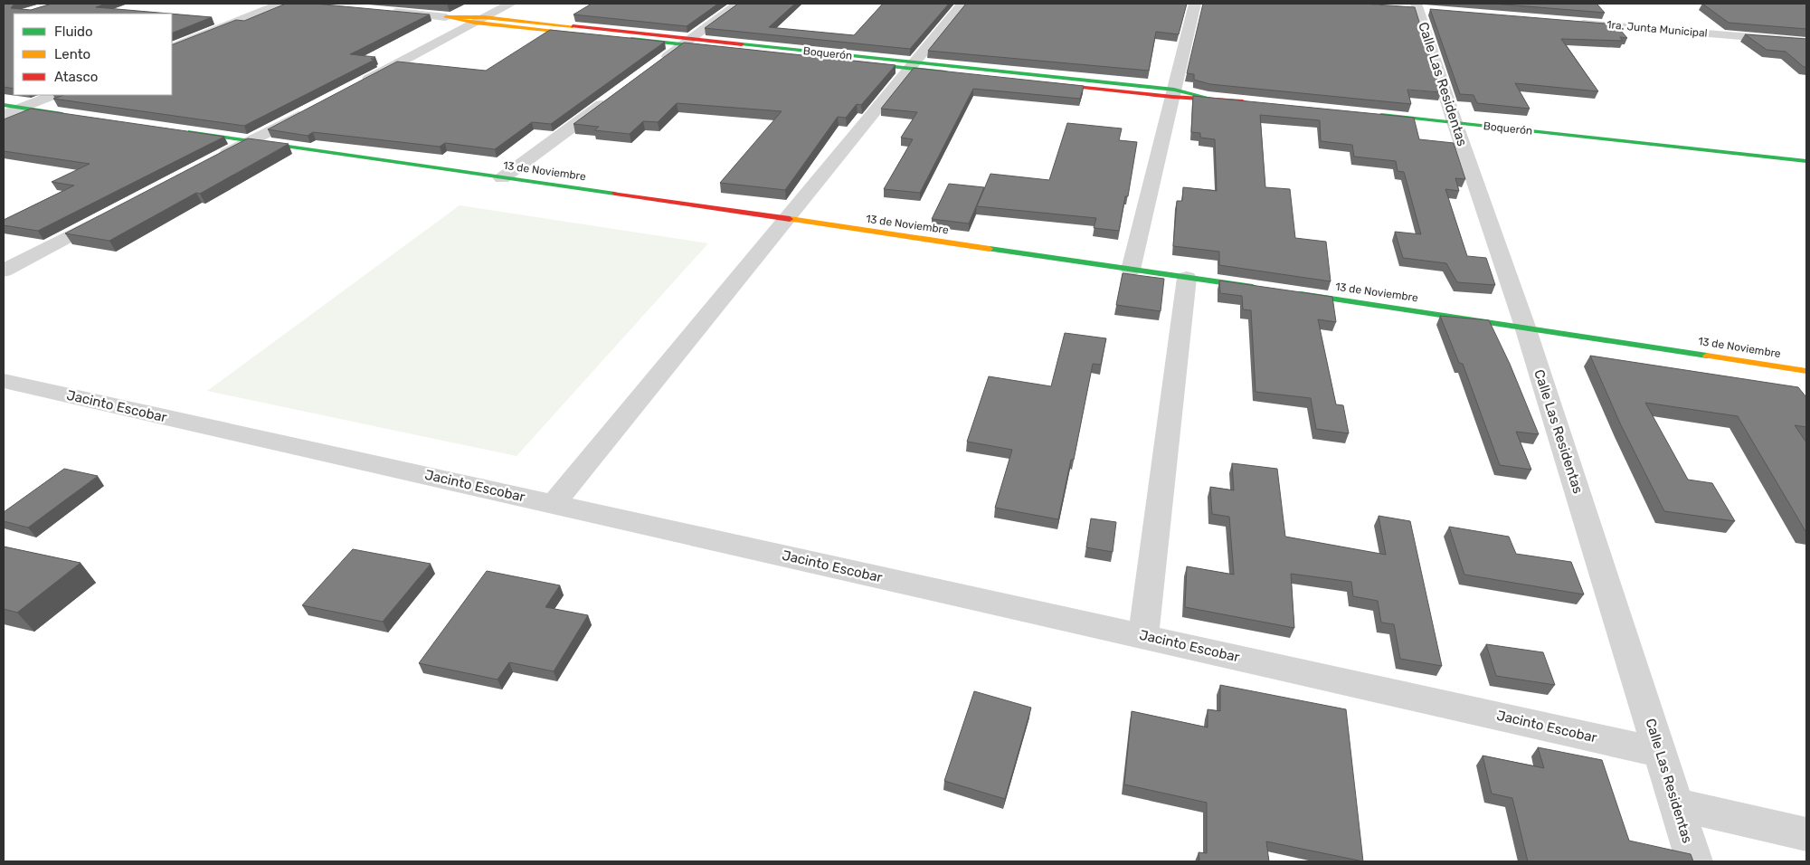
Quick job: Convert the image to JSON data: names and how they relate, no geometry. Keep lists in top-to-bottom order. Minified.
{"streets":{"street":["1ra. Junta Municipal","Boquerón","Calle Las Residentas","13 de Noviembre","Jacinto Escobar"]},"crossings":[["Boquerón","Calle Las Residentas"],["Calle Las Residentas","13 de Noviembre"],["Calle Las Residentas","Jacinto Escobar"]],"legend":["Fluido","Lento","Atasco"]}
